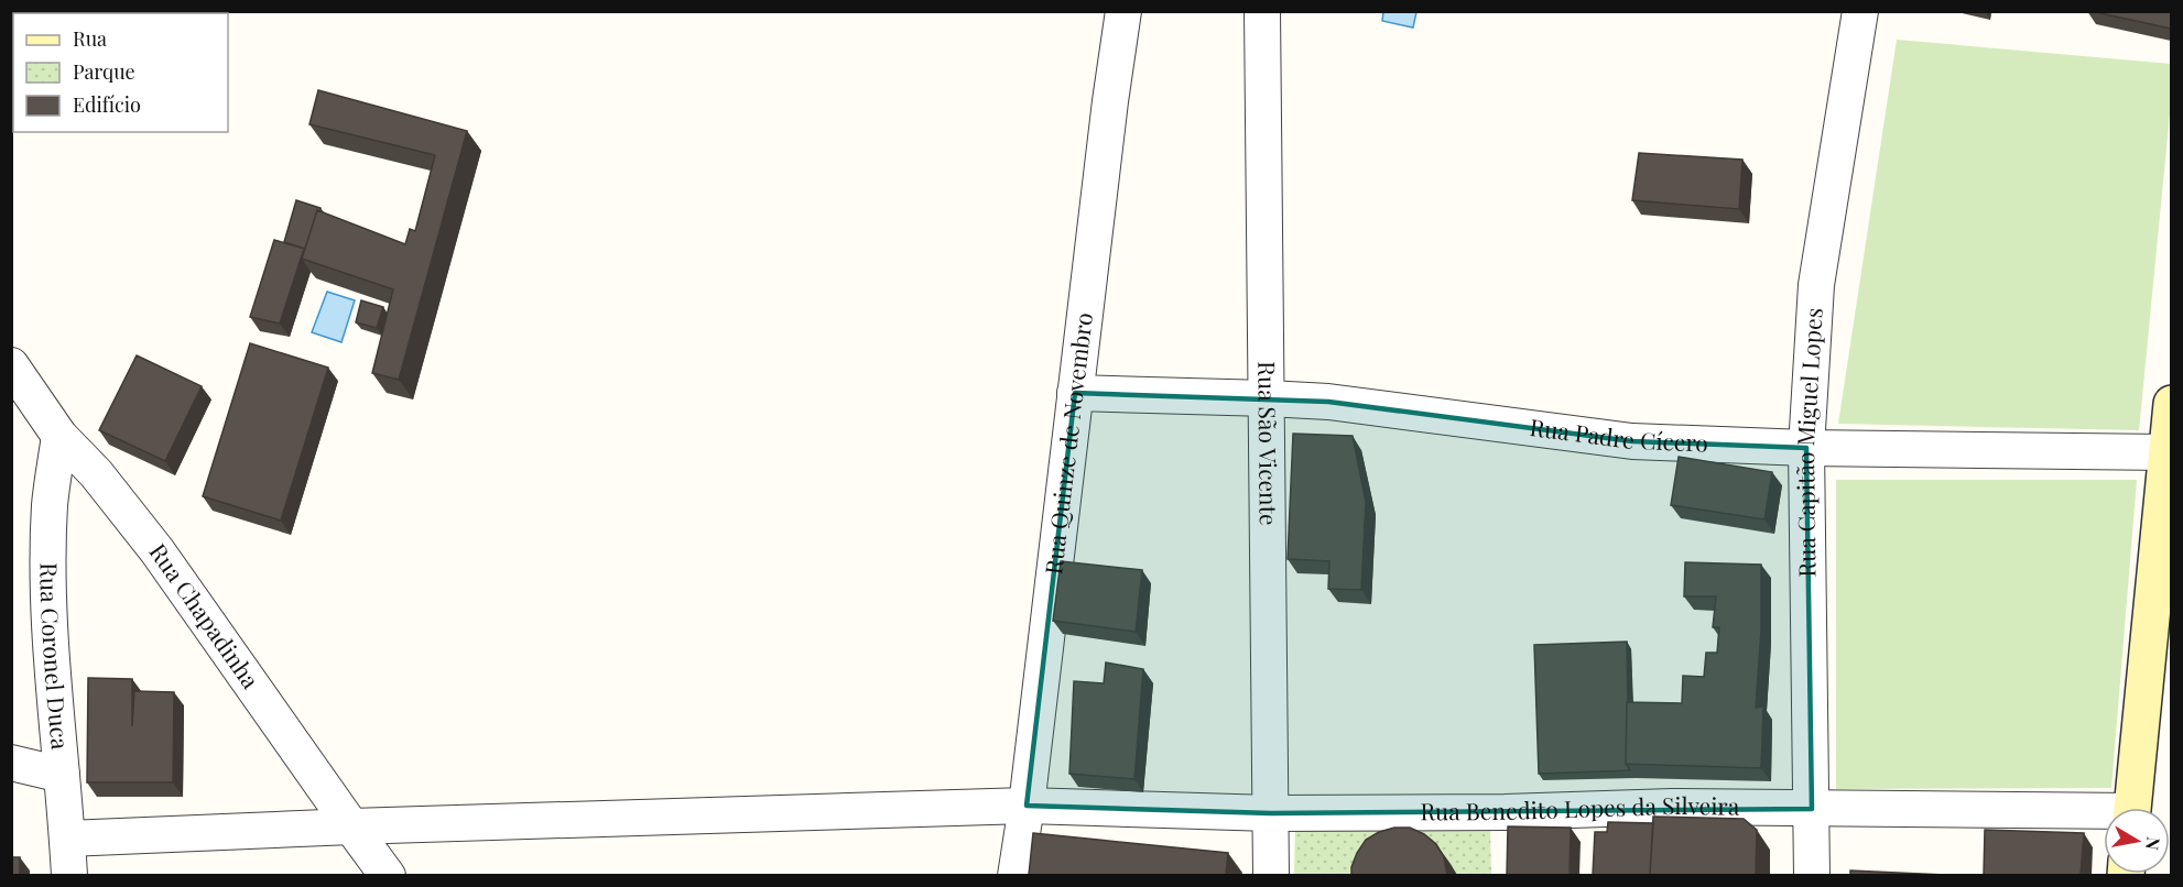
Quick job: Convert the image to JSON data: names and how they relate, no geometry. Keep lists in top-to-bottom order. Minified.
{"streets":{"street":["Rua Padre Cícero","Rua Capitão Miguel Lopes","Rua Quinze de Novembro","Rua São Vicente","Rua Chapadinha","Rua Coronel Duca","Rua Benedito Lopes da Silveira"]},"crossings":[["Rua Padre Cícero","Rua Capitão Miguel Lopes"],["Rua Padre Cícero","Rua Quinze de Novembro"],["Rua Padre Cícero","Rua São Vicente"],["Rua Capitão Miguel Lopes","Rua Benedito Lopes da Silveira"],["Rua Quinze de Novembro","Rua Benedito Lopes da Silveira"],["Rua São Vicente","Rua Benedito Lopes da Silveira"],["Rua Chapadinha","Rua Coronel Duca"],["Rua Chapadinha","Rua Benedito Lopes da Silveira"],["Rua Coronel Duca","Rua Benedito Lopes da Silveira"]],"legend":["Rua","Parque","Edifício"],"north":"right"}
